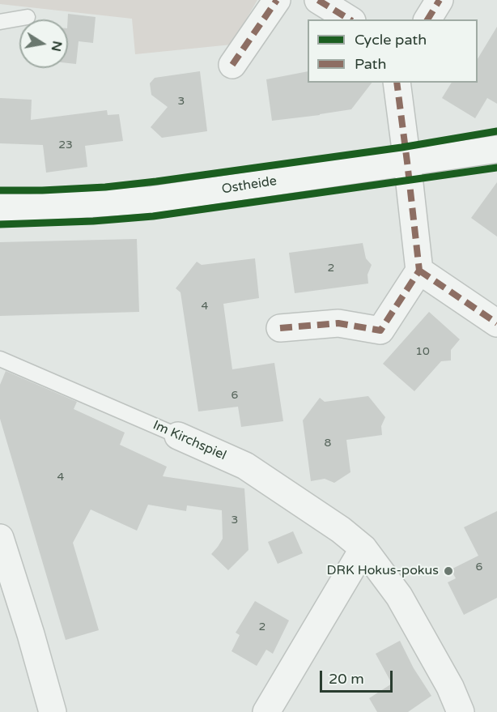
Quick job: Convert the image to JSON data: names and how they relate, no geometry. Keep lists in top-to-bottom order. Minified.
{"streets":{"street":["Ostheide","Im Kirchspiel"]},"places":["DRK Hokus-pokus"],"house_numbers":["3","23","2","4","10","6","8","4","3","6","2"],"legend":["Cycle path","Path"],"scale_bar":"20 m","north":"right"}
